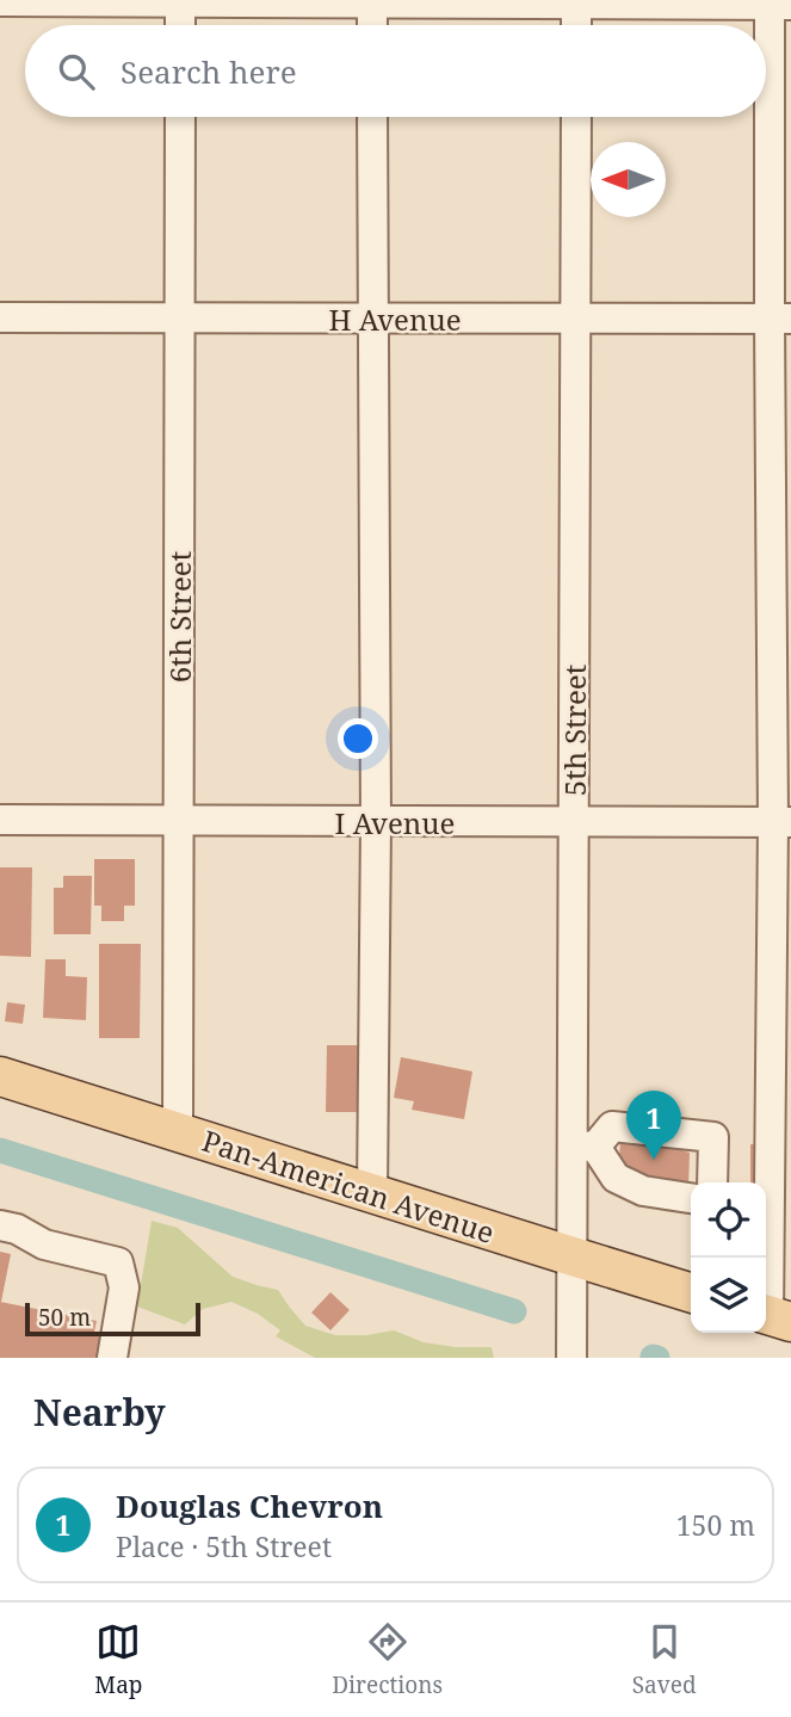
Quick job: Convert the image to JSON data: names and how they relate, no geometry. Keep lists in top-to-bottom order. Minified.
{"streets":{"main road":["Pan-American Avenue"],"street":["H Avenue","6th Street","5th Street","I Avenue"]},"crossings":[["H Avenue","6th Street"],["H Avenue","5th Street"],["6th Street","I Avenue"],["6th Street","Pan-American Avenue"],["5th Street","I Avenue"],["5th Street","Pan-American Avenue"]],"scale_bar":"50 m","north":"left","page":{"search":"Search here","pins":"1","scale":"50 m","heading":"Nearby","list":[{"mark":"1","name":"Douglas Chevron","note":"Place · 5th Street","value":"150 m"}],"nav":["Map","Directions","Saved"]}}
